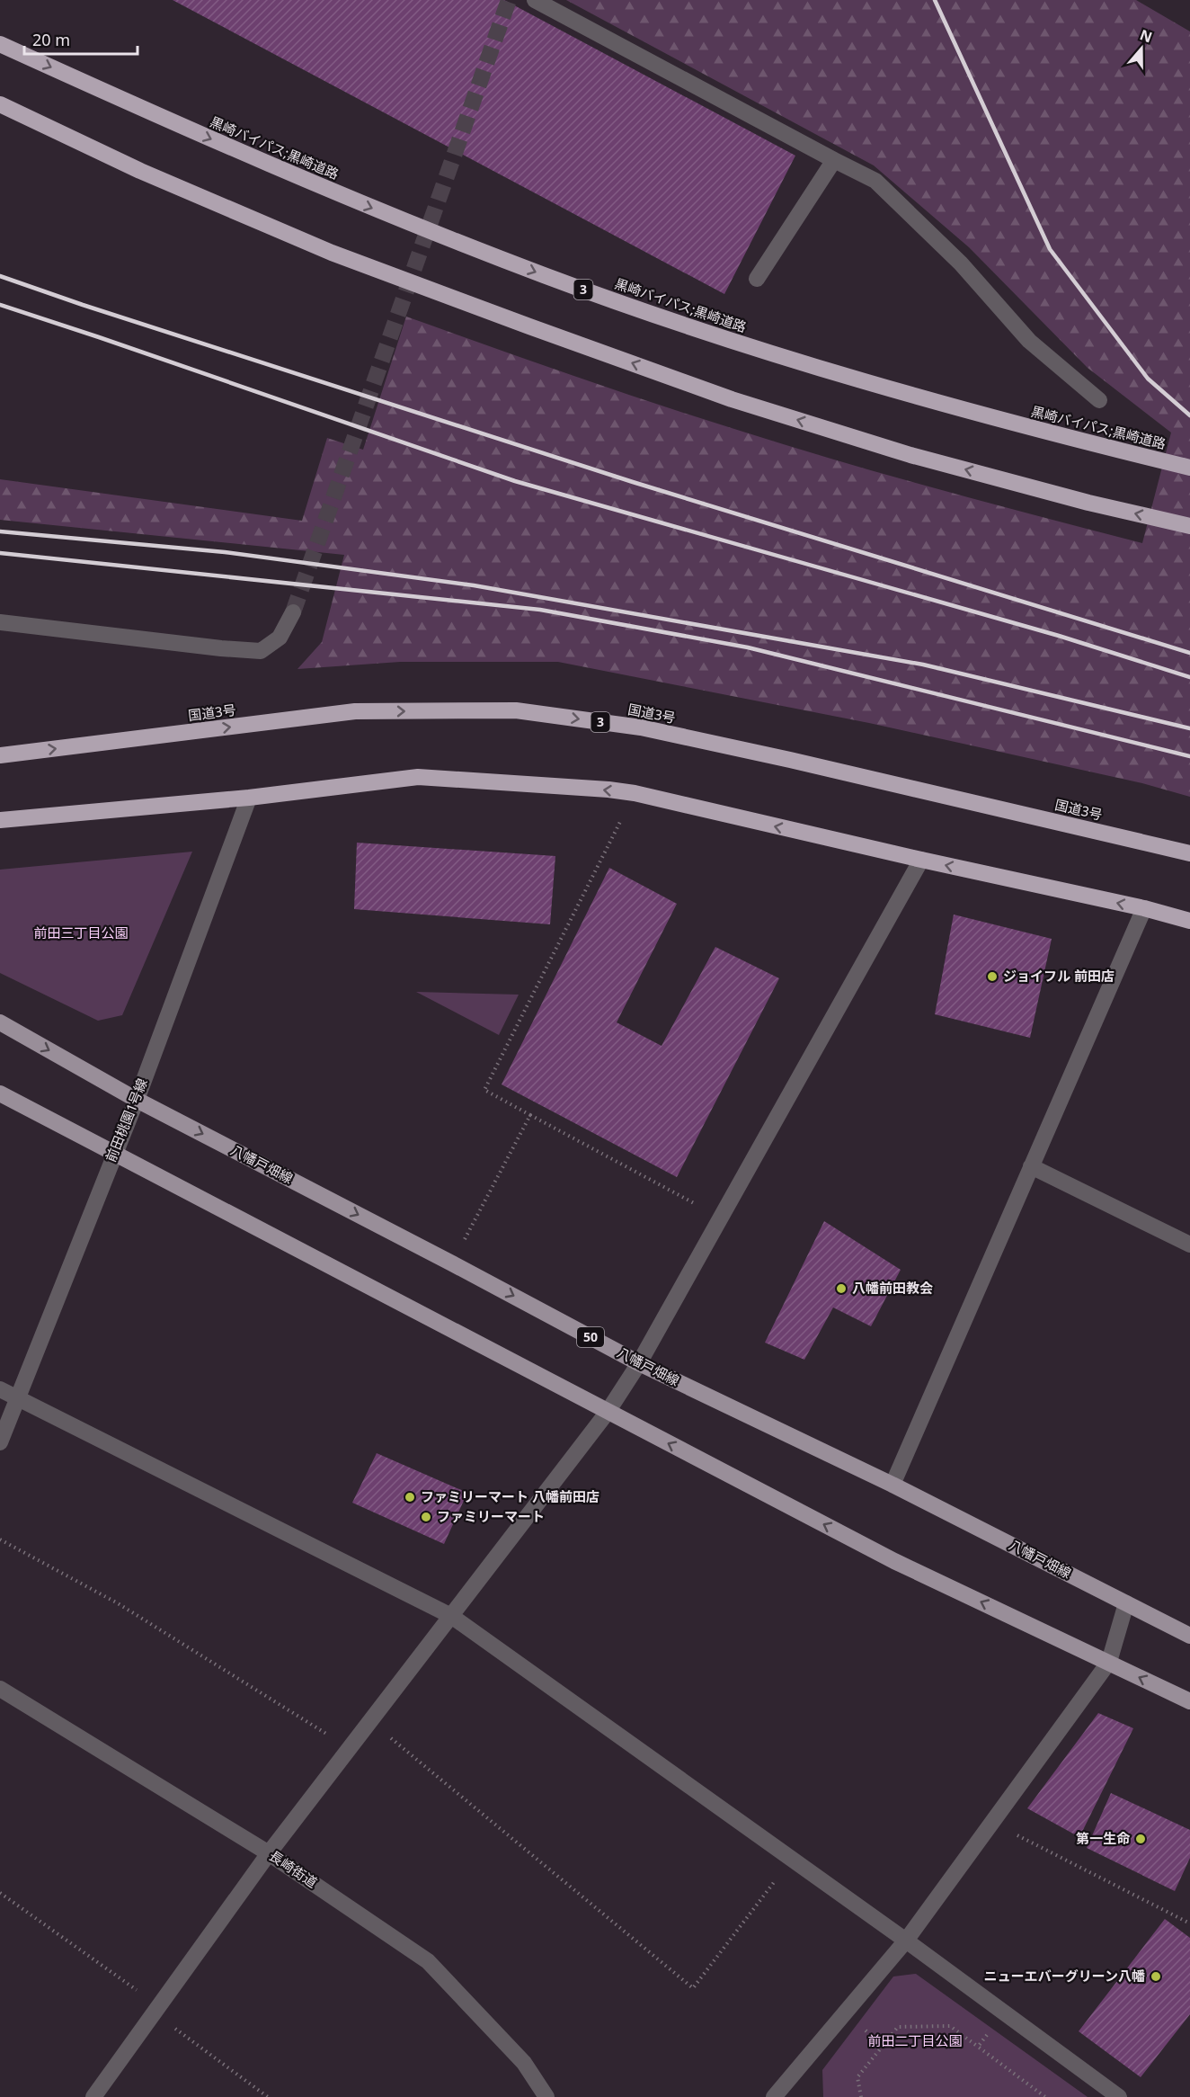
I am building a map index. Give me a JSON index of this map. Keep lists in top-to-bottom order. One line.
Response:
{"streets":{"highway":["黒崎バイパス;黒崎道路","3","国道3号"],"main road":["八幡戸畑線","50"],"street":["前田桃園1号線","長崎街道"]},"crossings":[["前田桃園1号線","八幡戸畑線"]],"parks":["前田三丁目公園","前田二丁目公園"],"places":["ジョイフル 前田店","八幡前田教会","ファミリーマート 八幡前田店","ファミリーマート","第一生命","ニューエバーグリーン八幡"],"scale_bar":"20 m","north":"top"}
